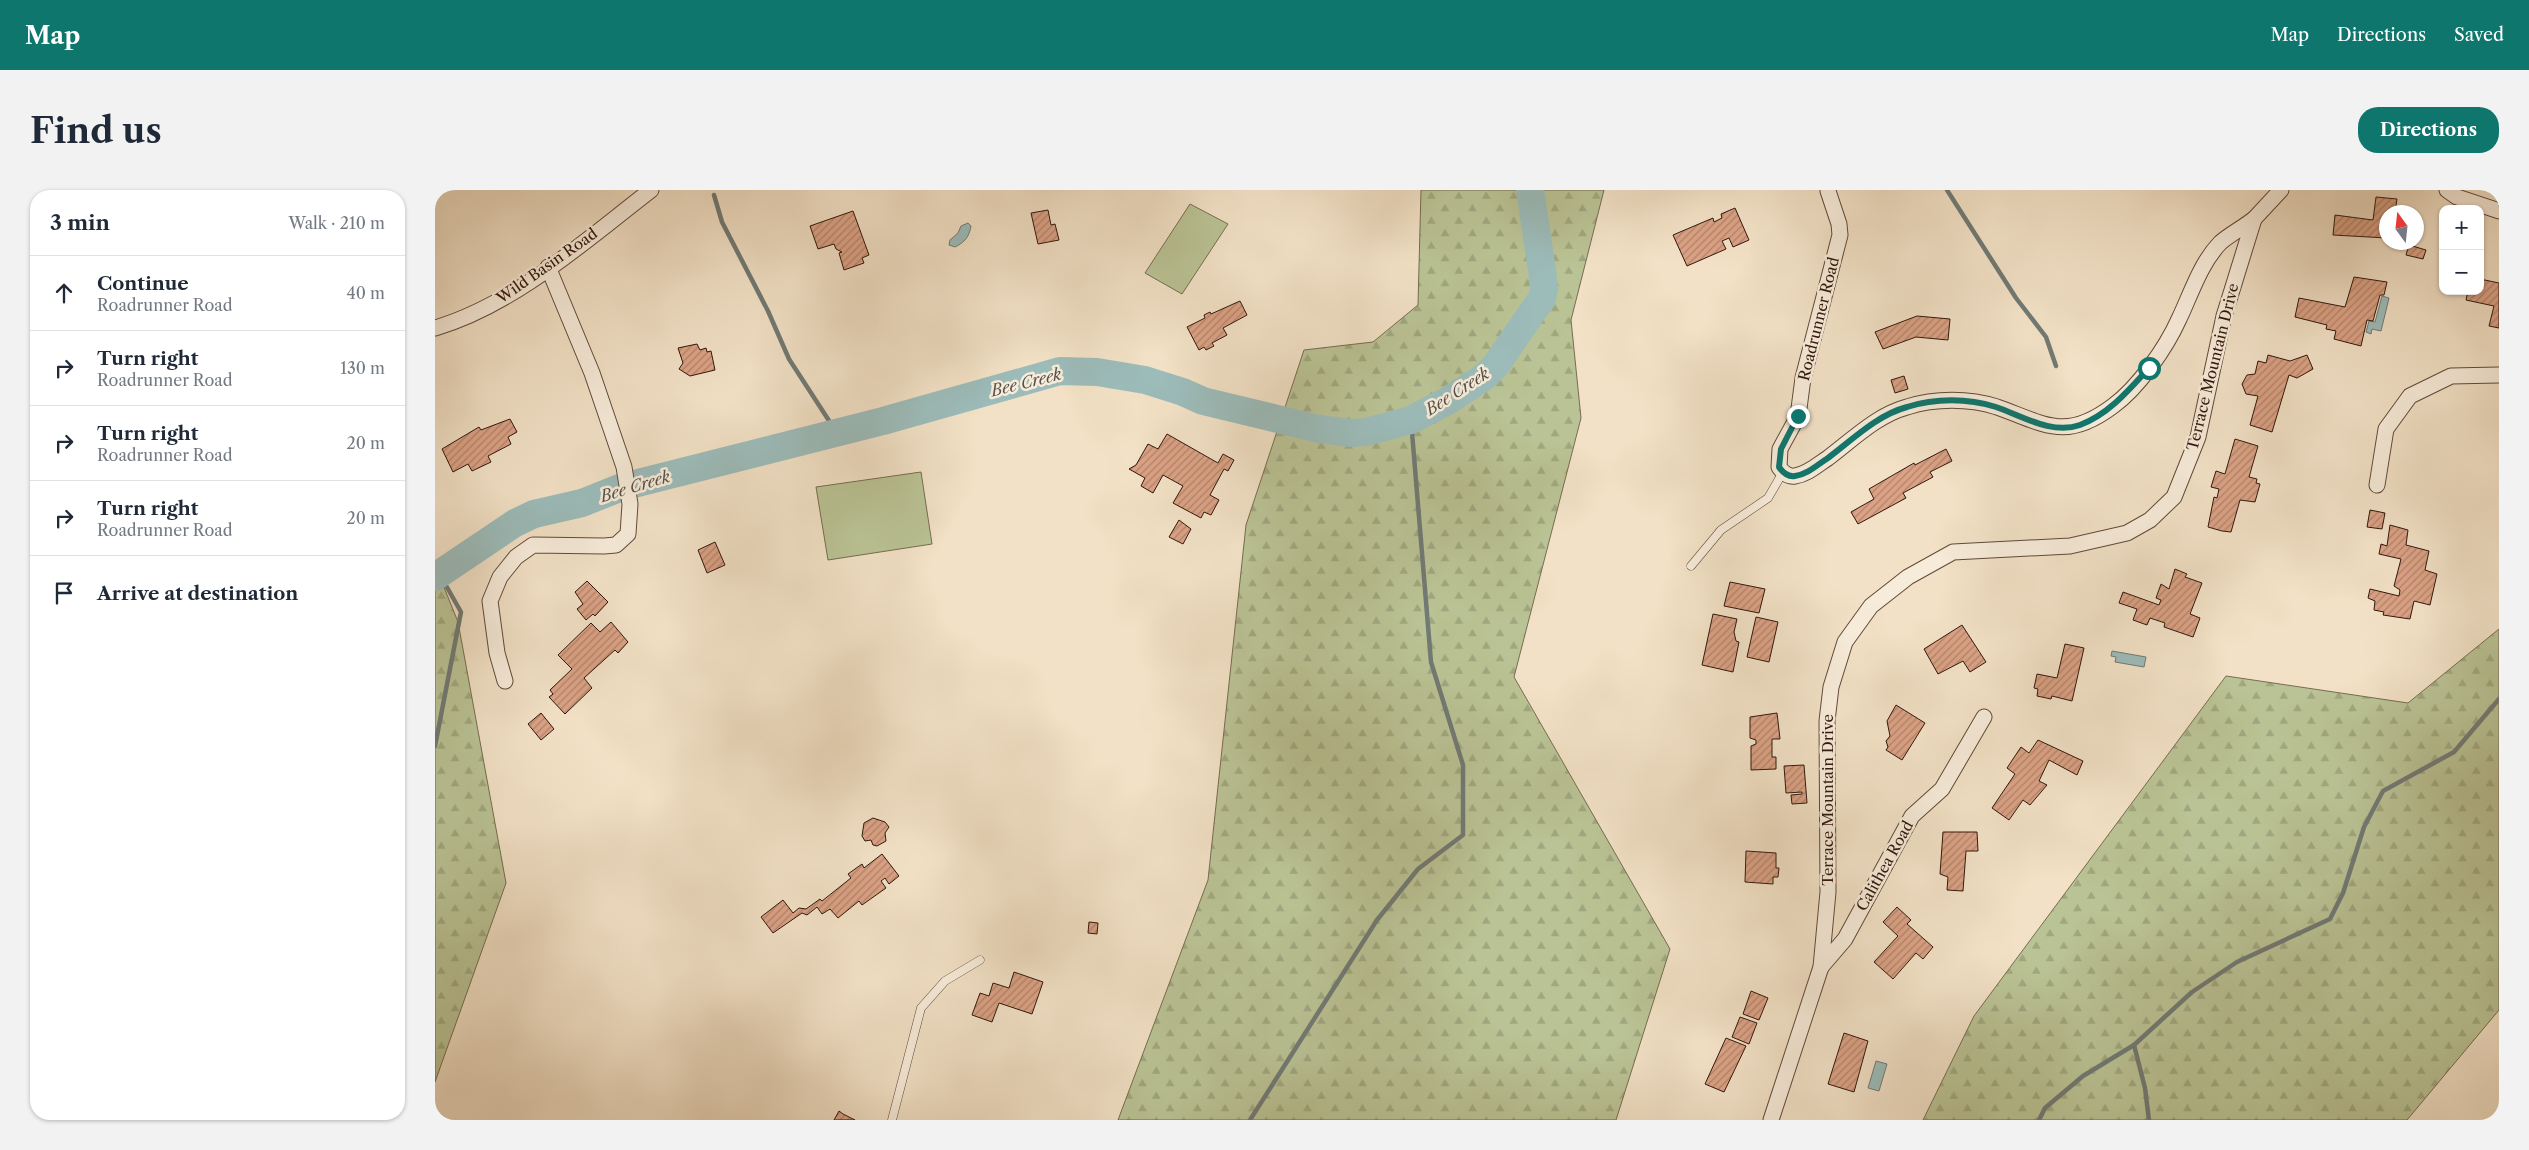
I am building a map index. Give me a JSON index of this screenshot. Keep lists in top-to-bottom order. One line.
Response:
{"streets":{"street":["Wild Basin Road","Roadrunner Road","Terrace Mountain Drive","Calithea Road"]},"crossings":[["Terrace Mountain Drive","Calithea Road"]],"water":["Bee Creek"],"north":"top","page":{"header":"Map","nav":["Map","Directions","Saved"],"buttons":"Directions","title":"Find us","heading":["3 min","Walk · 210 m"],"map_buttons":["+","−"],"list":[["Continue","Roadrunner Road","40 m"],["Turn right","Roadrunner Road","130 m"],["Turn right","Roadrunner Road","20 m"],["Turn right","Roadrunner Road","20 m"],"Arrive at destination"]}}
